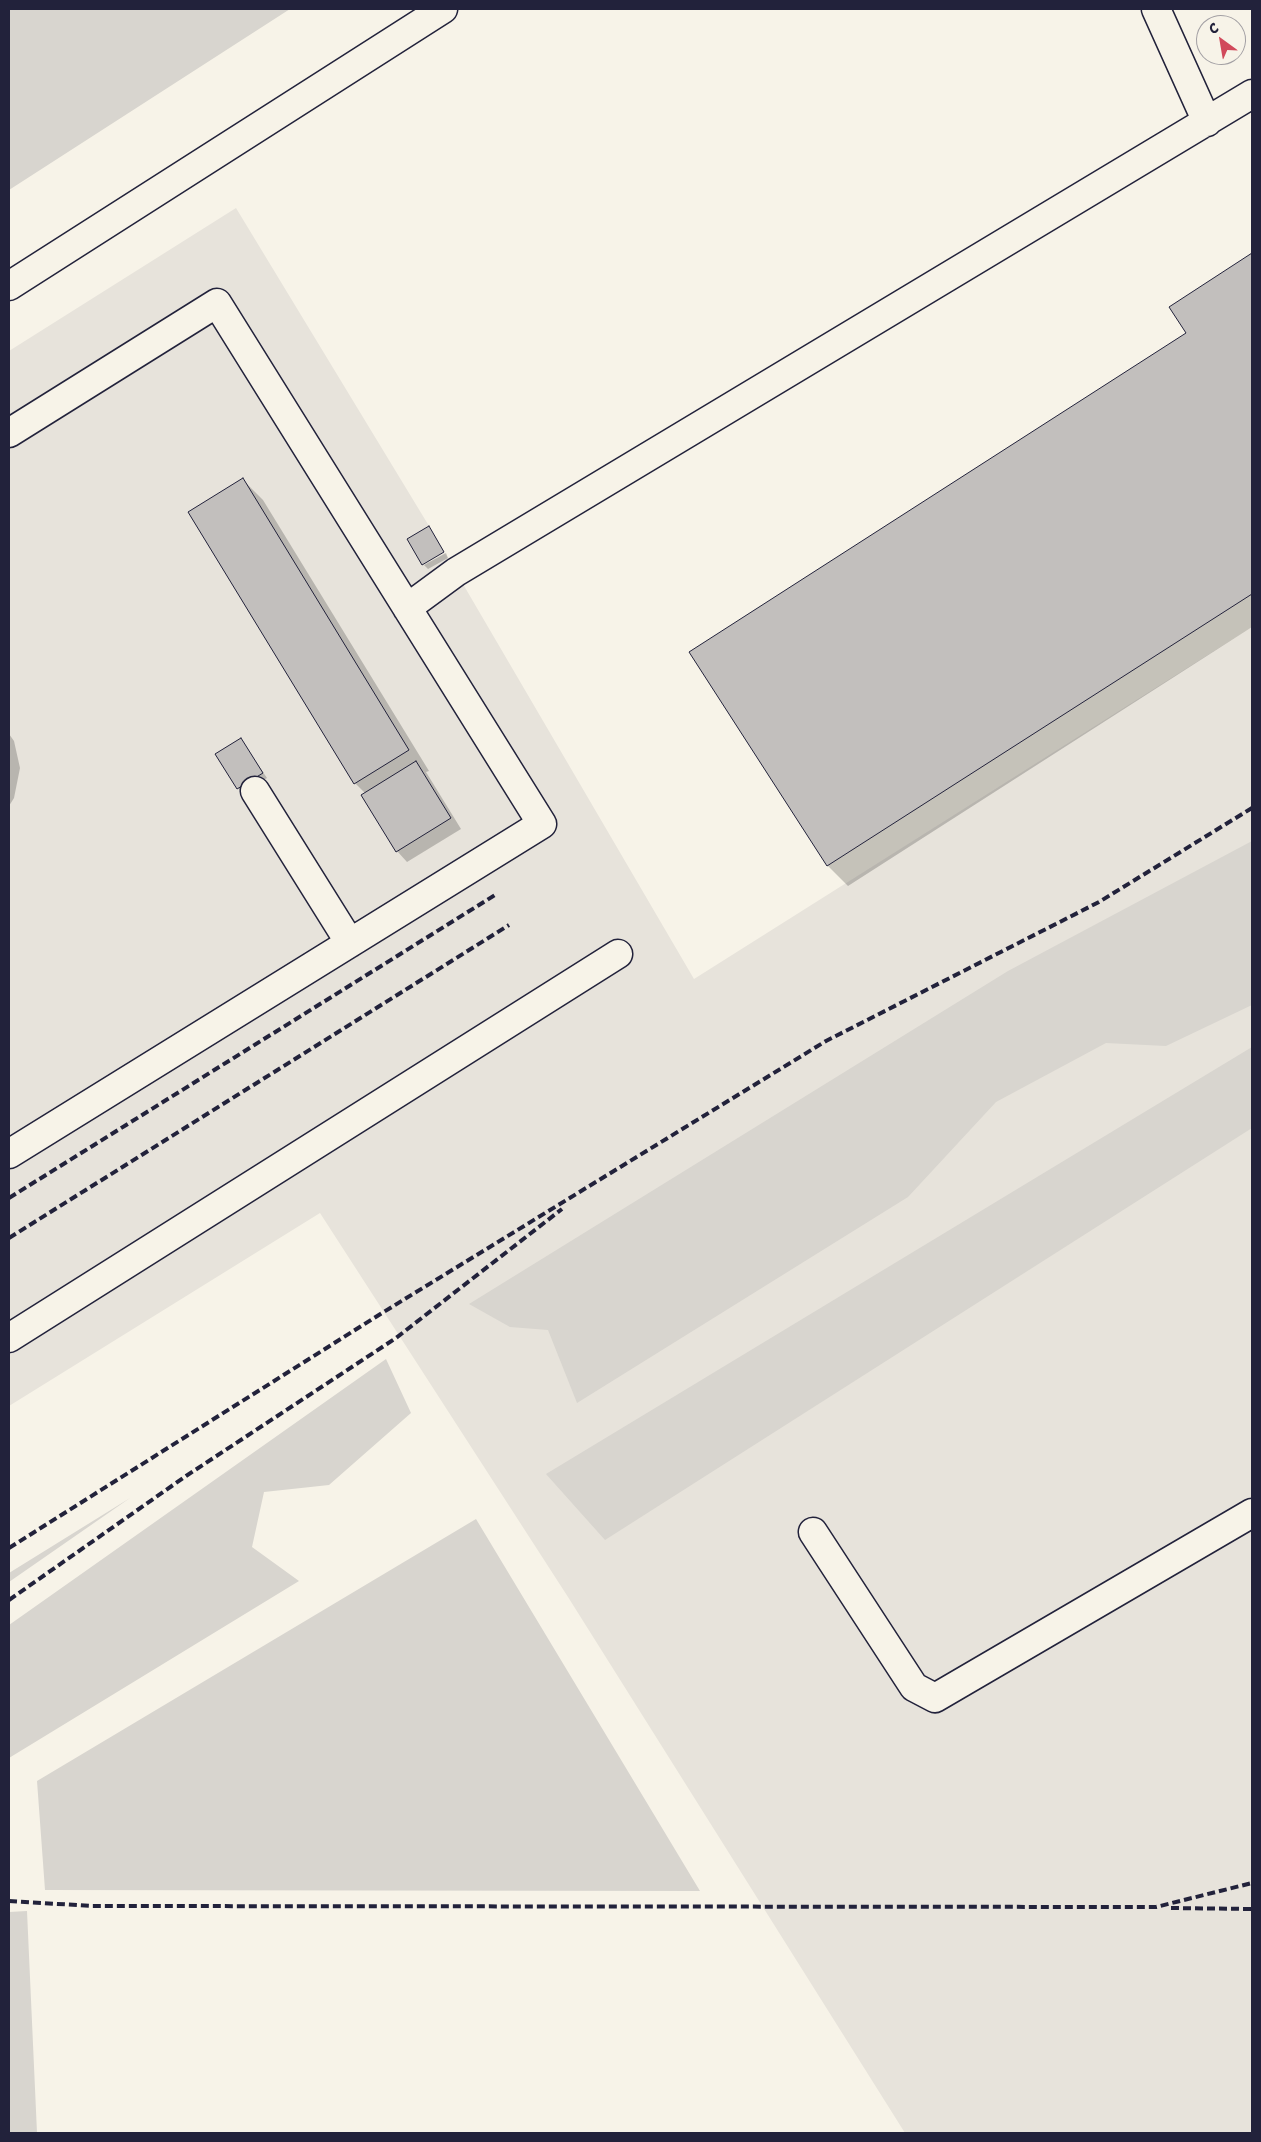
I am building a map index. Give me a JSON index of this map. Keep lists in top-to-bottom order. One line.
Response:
{"north":"top left"}
